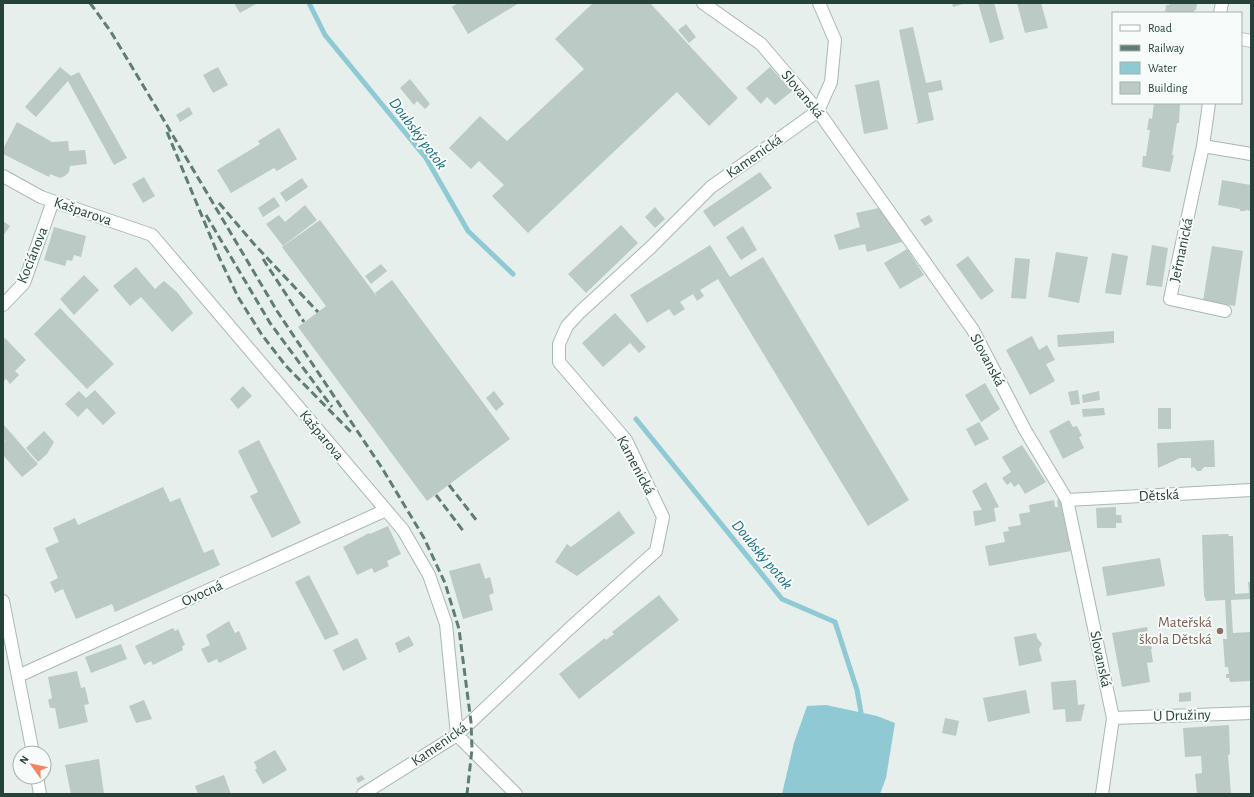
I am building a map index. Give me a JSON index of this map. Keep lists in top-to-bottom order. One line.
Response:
{"streets":{"street":["Slovanská","Kamenická","Kašparova","Jeřmanická","Kociánova","Dětská","Ovocná","U Družiny"]},"crossings":[["Slovanská","Kamenická"],["Slovanská","Dětská"],["Slovanská","U Družiny"],["Kamenická","Kašparova"],["Kašparova","Kociánova"],["Kašparova","Ovocná"]],"water":["Doubský potok"],"places":["Mateřská škola Dětská"],"legend":["Road","Railway","Water","Building"],"north":"top left"}
